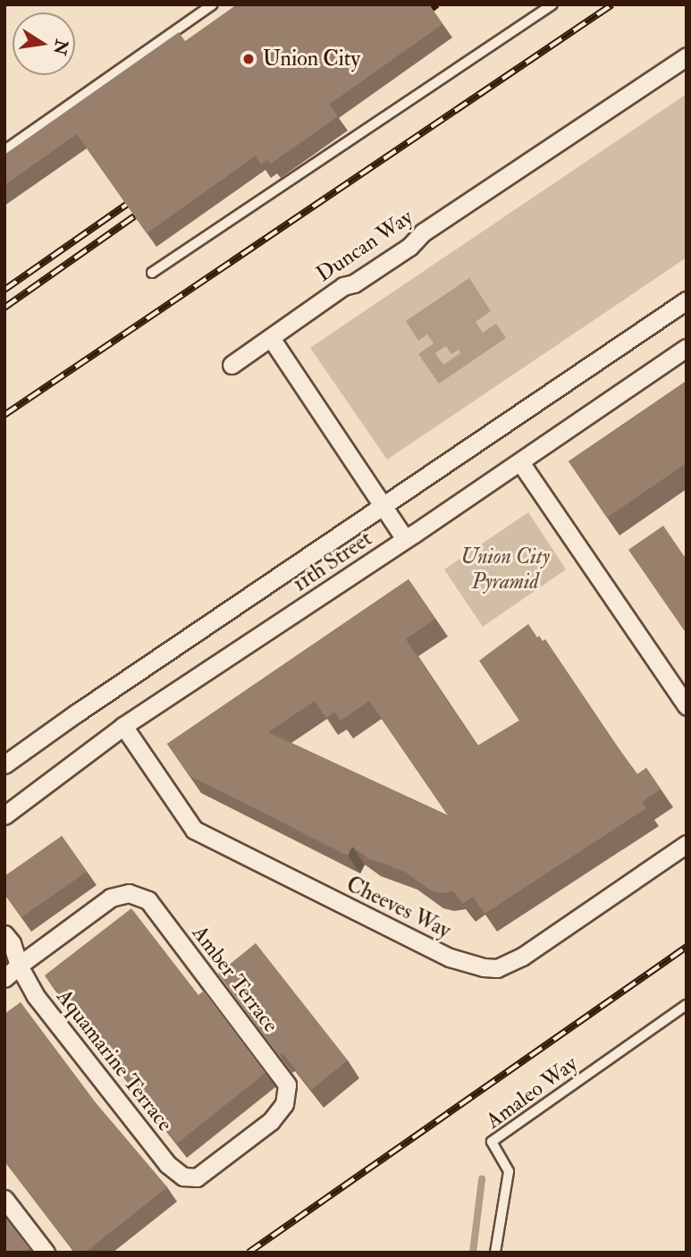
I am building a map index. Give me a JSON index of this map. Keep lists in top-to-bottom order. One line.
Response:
{"streets":{"street":["Duncan Way","11th Street","Cheeves Way","Amber Terrace","Aquamarine Terrace"],"lane":["Amaleo Way"]},"crossings":[["11th Street","Cheeves Way"],["Amber Terrace","Aquamarine Terrace"]],"parks":["Union City Pyramid"],"places":["Union City"],"north":"right"}
